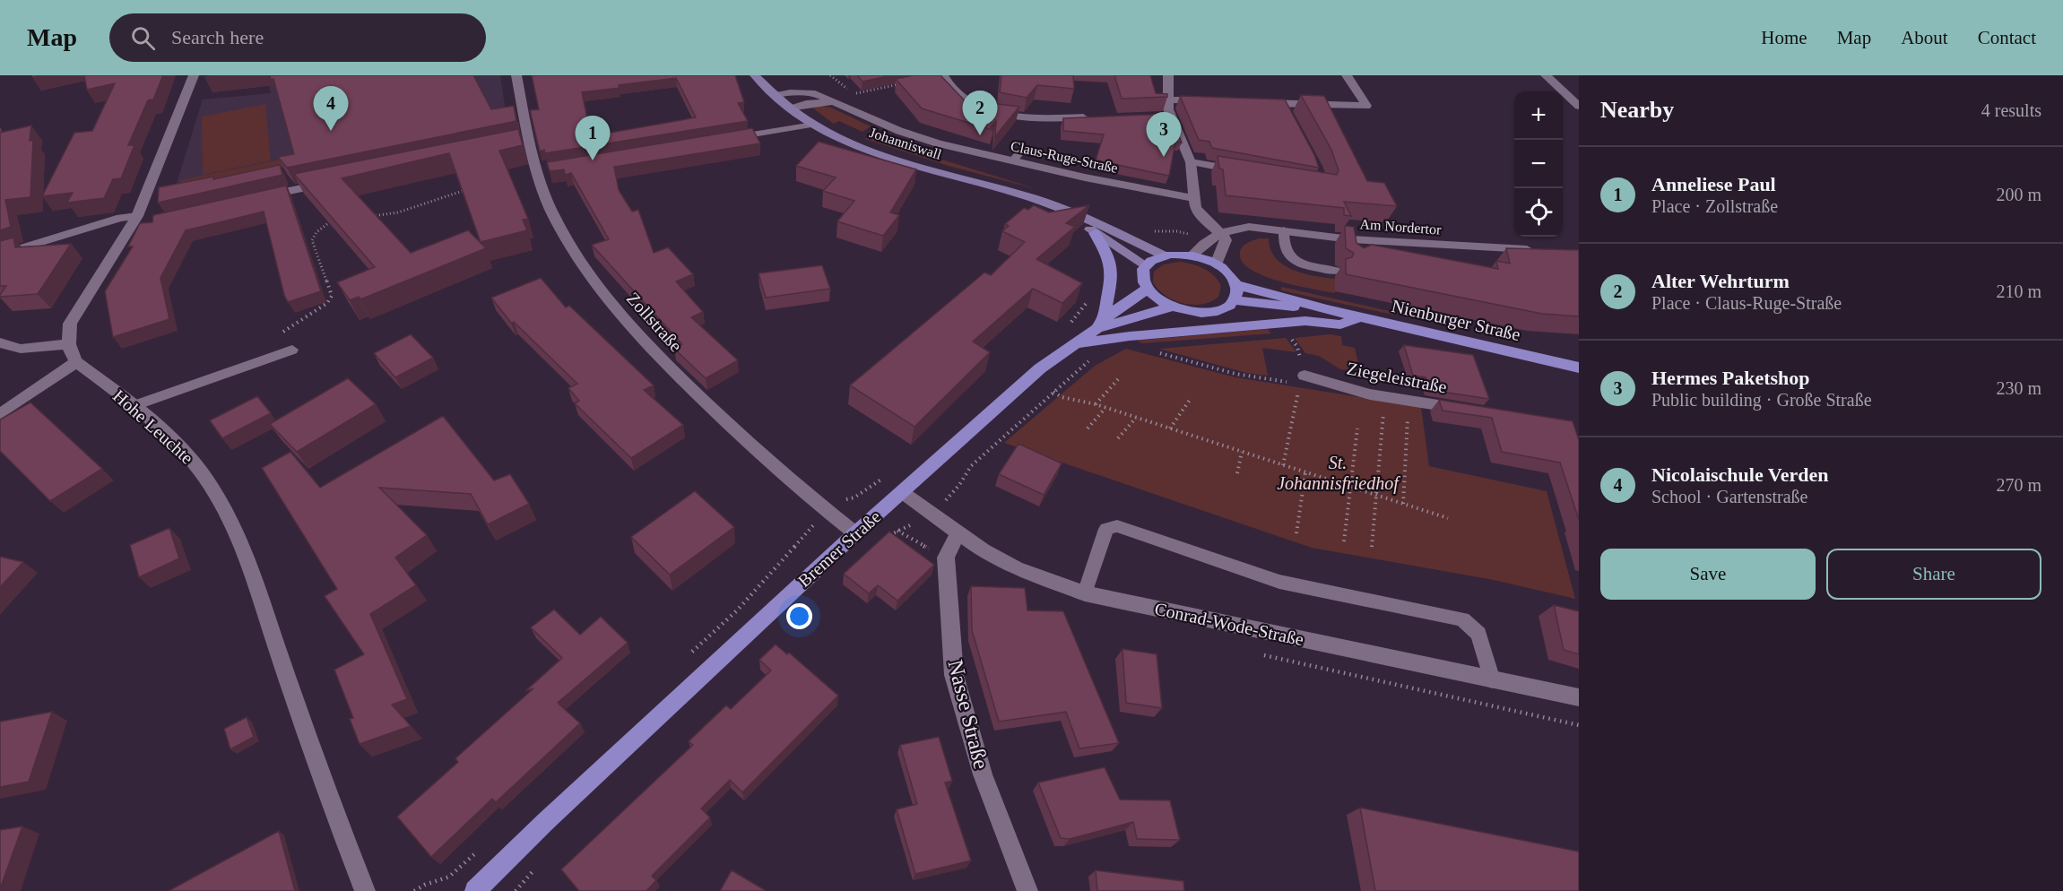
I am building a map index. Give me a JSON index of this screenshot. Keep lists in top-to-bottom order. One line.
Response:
{"streets":{"main road":["Johanniswall","Nienburger Straße","Bremer Straße"],"street":["Claus-Ruge-Straße","Am Nordertor","Zollstraße","Ziegeleistraße","Hohe Leuchte","Conrad-Wode-Straße","Nasse Straße"]},"crossings":[["Johanniswall","Claus-Ruge-Straße"],["Johanniswall","Am Nordertor"],["Johanniswall","Nienburger Straße"],["Johanniswall","Bremer Straße"],["Am Nordertor","Nienburger Straße"],["Am Nordertor","Bremer Straße"],["Nienburger Straße","Bremer Straße"],["Zollstraße","Bremer Straße"],["Bremer Straße","Conrad-Wode-Straße"],["Conrad-Wode-Straße","Nasse Straße"]],"parks":["St. Johannisfriedhof"],"page":{"header":"Map","search":"Search here","nav":["Home","Map","About","Contact"],"heading":["Nearby","4 results"],"pins":["4","2","3","1"],"map_buttons":["+","−"],"list":[{"mark":"1","name":"Anneliese Paul","note":"Place · Zollstraße","value":"200 m"},{"mark":"2","name":"Alter Wehrturm","note":"Place · Claus-Ruge-Straße","value":"210 m"},{"mark":"3","name":"Hermes Paketshop","note":"Public building · Große Straße","value":"230 m"},{"mark":"4","name":"Nicolaischule Verden","note":"School · Gartenstraße","value":"270 m"}],"buttons":["Save","Share"]}}
